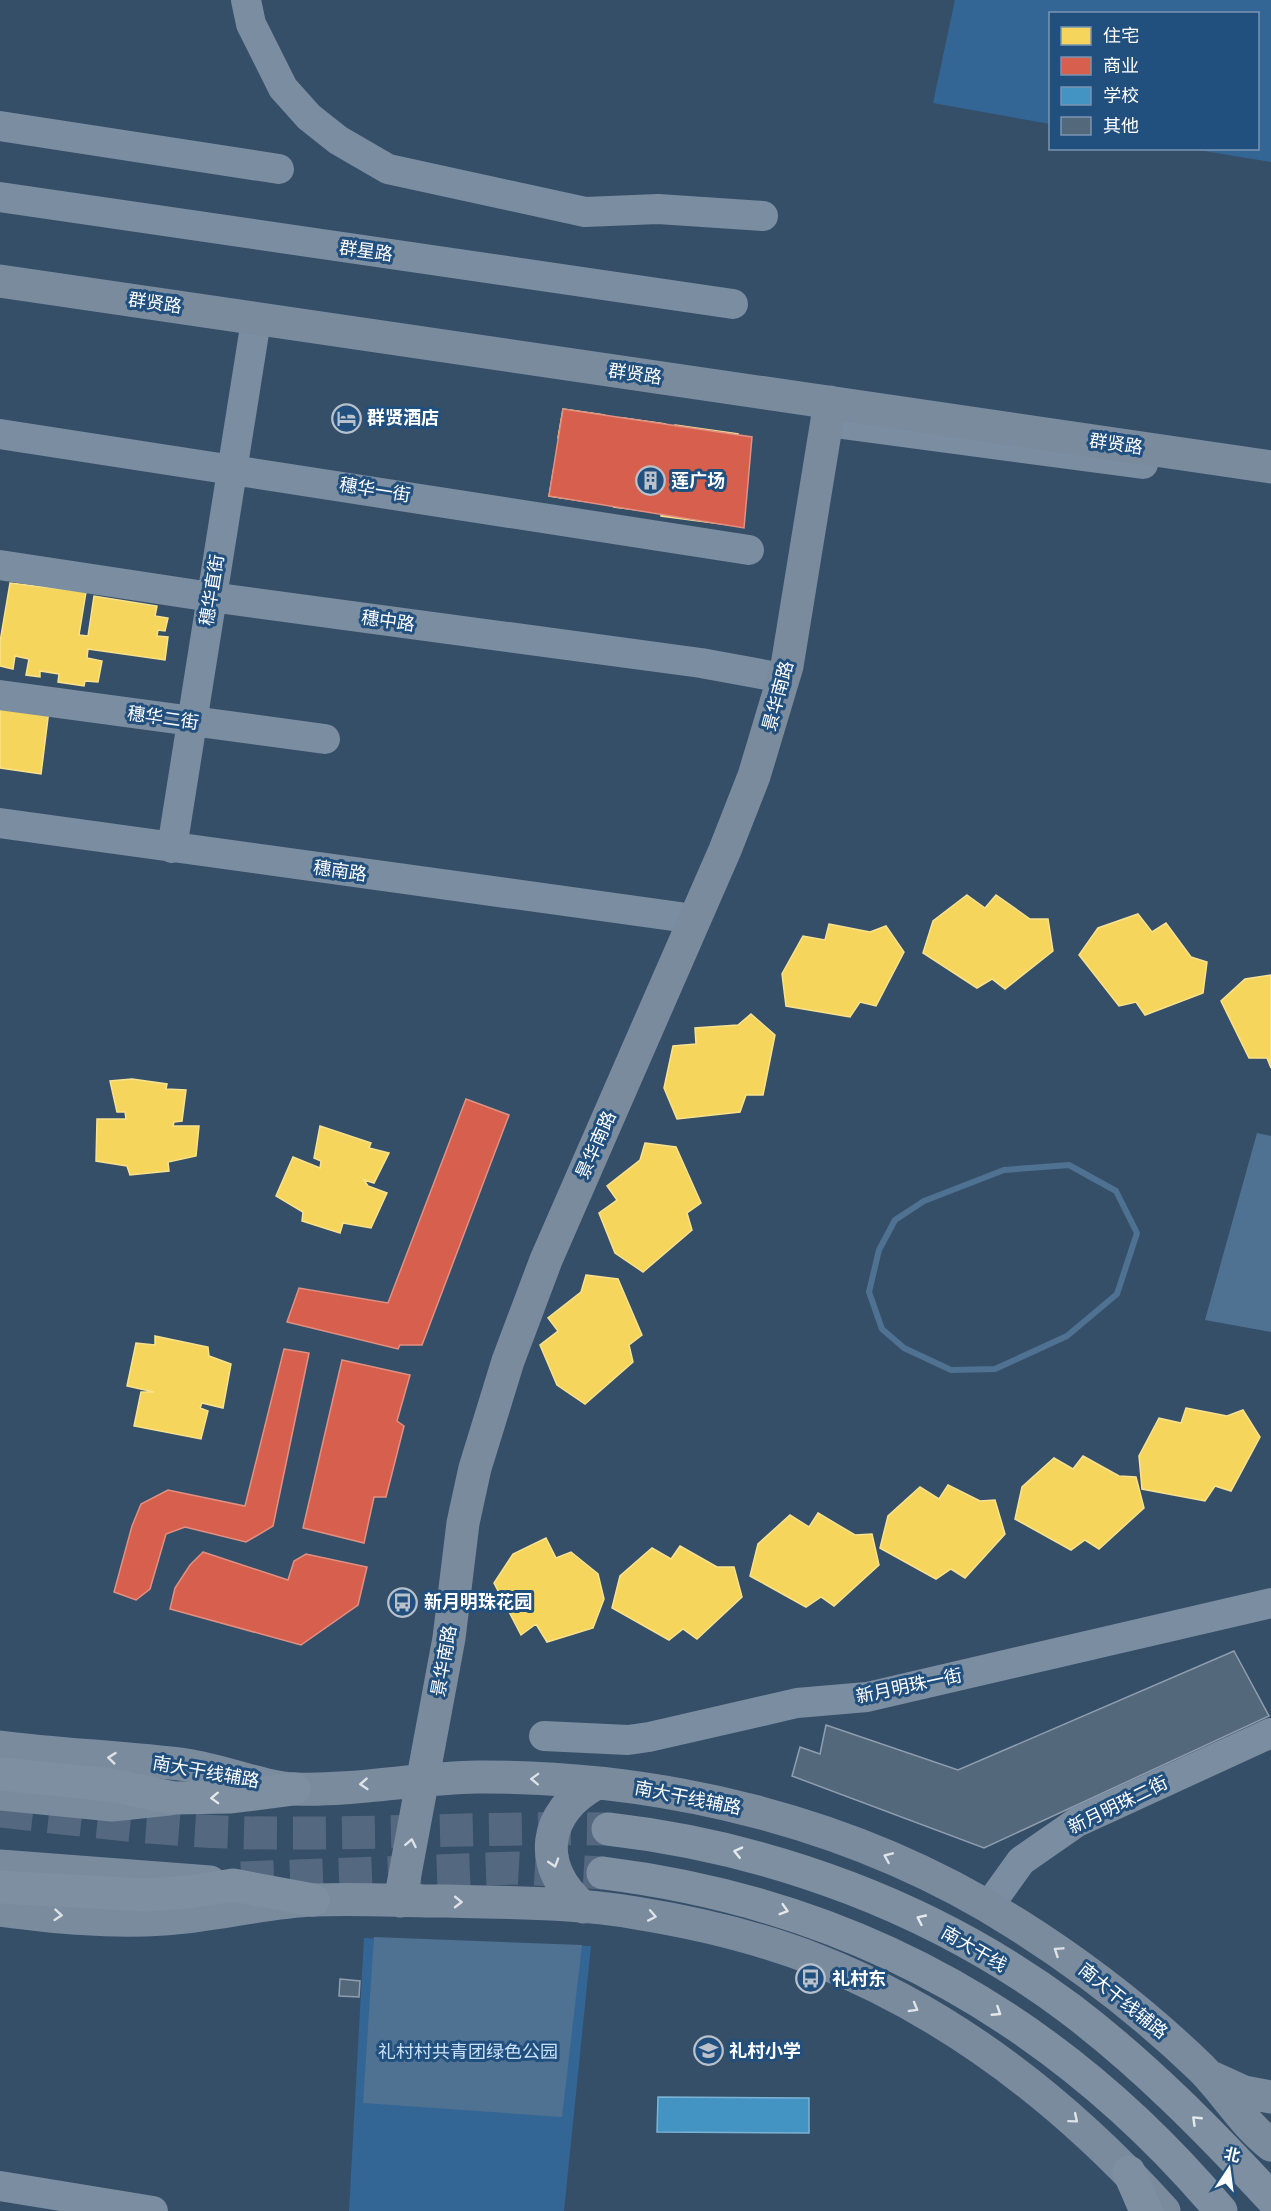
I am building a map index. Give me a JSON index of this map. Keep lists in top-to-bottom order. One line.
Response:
{"streets":{"highway":["南大干线"],"main road":["群贤路","景华南路","南大干线辅路"],"street":["群星路","穗华一街","穗华直街","穗中路","穗华二街","穗南路","新月明珠一街","新月明珠二街"]},"crossings":[["群贤路","穗华直街"],["群贤路","景华南路"],["穗华一街","穗华直街"],["穗华直街","穗中路"],["穗华直街","穗华二街"],["穗华直街","穗南路"],["景华南路","南大干线辅路"],["南大干线辅路","新月明珠二街"]],"parks":["礼村村共青团绿色公园"],"places":{"hotel":["群贤酒店"],"building":["莲广场"],"bus stop":["新月明珠花园","礼村东"],"school or university":["礼村小学"]},"legend":["住宅","商业","学校","其他"],"north":"top"}
